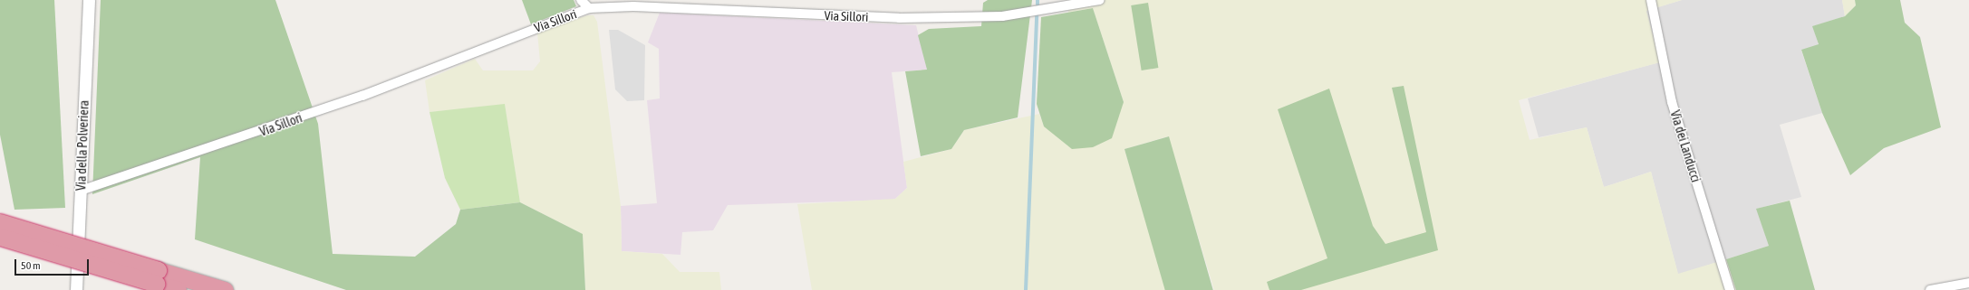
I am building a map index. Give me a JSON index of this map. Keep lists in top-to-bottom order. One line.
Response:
{"streets":{"street":["Via Sillori","Via della Polveriera","Via dei Landucci"]},"crossings":[["Via Sillori","Via della Polveriera"]],"scale_bar":"50 m"}
